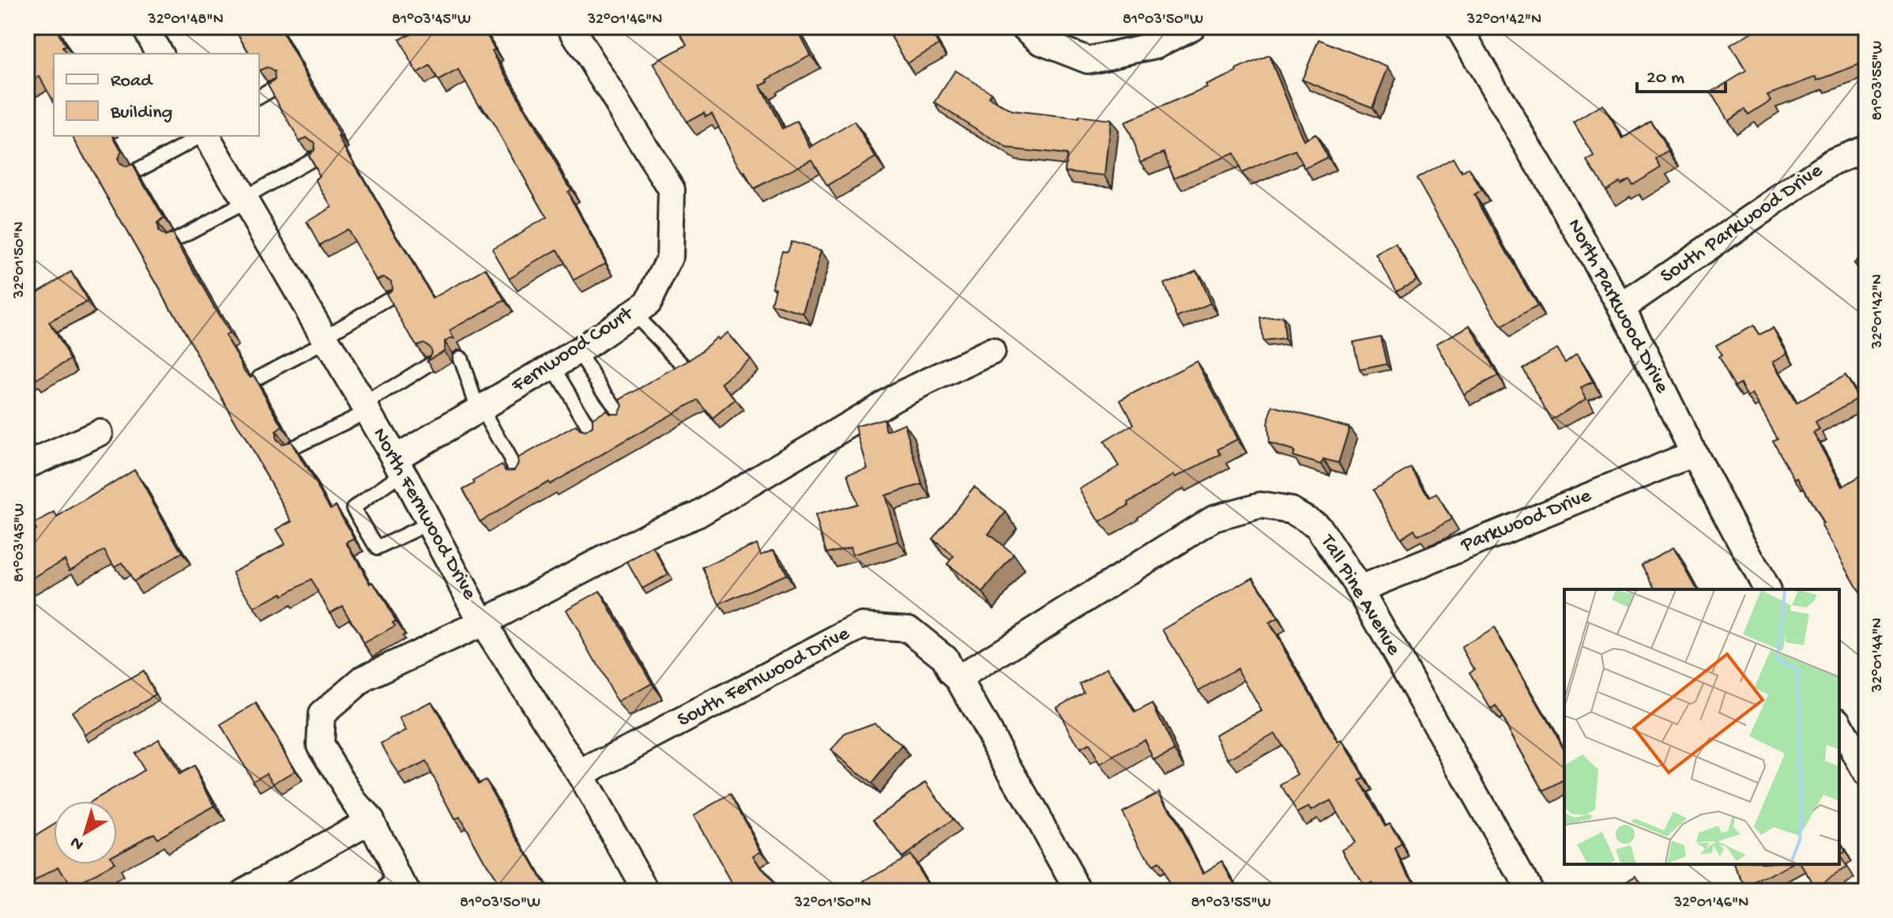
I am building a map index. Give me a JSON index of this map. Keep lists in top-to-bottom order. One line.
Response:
{"streets":{"street":["South Parkwood Drive","North Parkwood Drive","Fernwood Court","North Fernwood Drive","Parkwood Drive","Tall Pine Avenue","South Fernwood Drive"]},"crossings":[["South Parkwood Drive","North Parkwood Drive"],["North Parkwood Drive","Parkwood Drive"],["Fernwood Court","North Fernwood Drive"],["North Fernwood Drive","South Fernwood Drive"],["Parkwood Drive","Tall Pine Avenue"],["Tall Pine Avenue","South Fernwood Drive"]],"legend":["Road","Building"],"scale_bar":"20 m","north":"bottom left","coordinates":["32°01'48\"N","81°03'45\"W","32°01'46\"N","81°03'50\"W","32°01'42\"N","81°03'55\"W","32°01'50\"N","32°01'44\"N"]}
